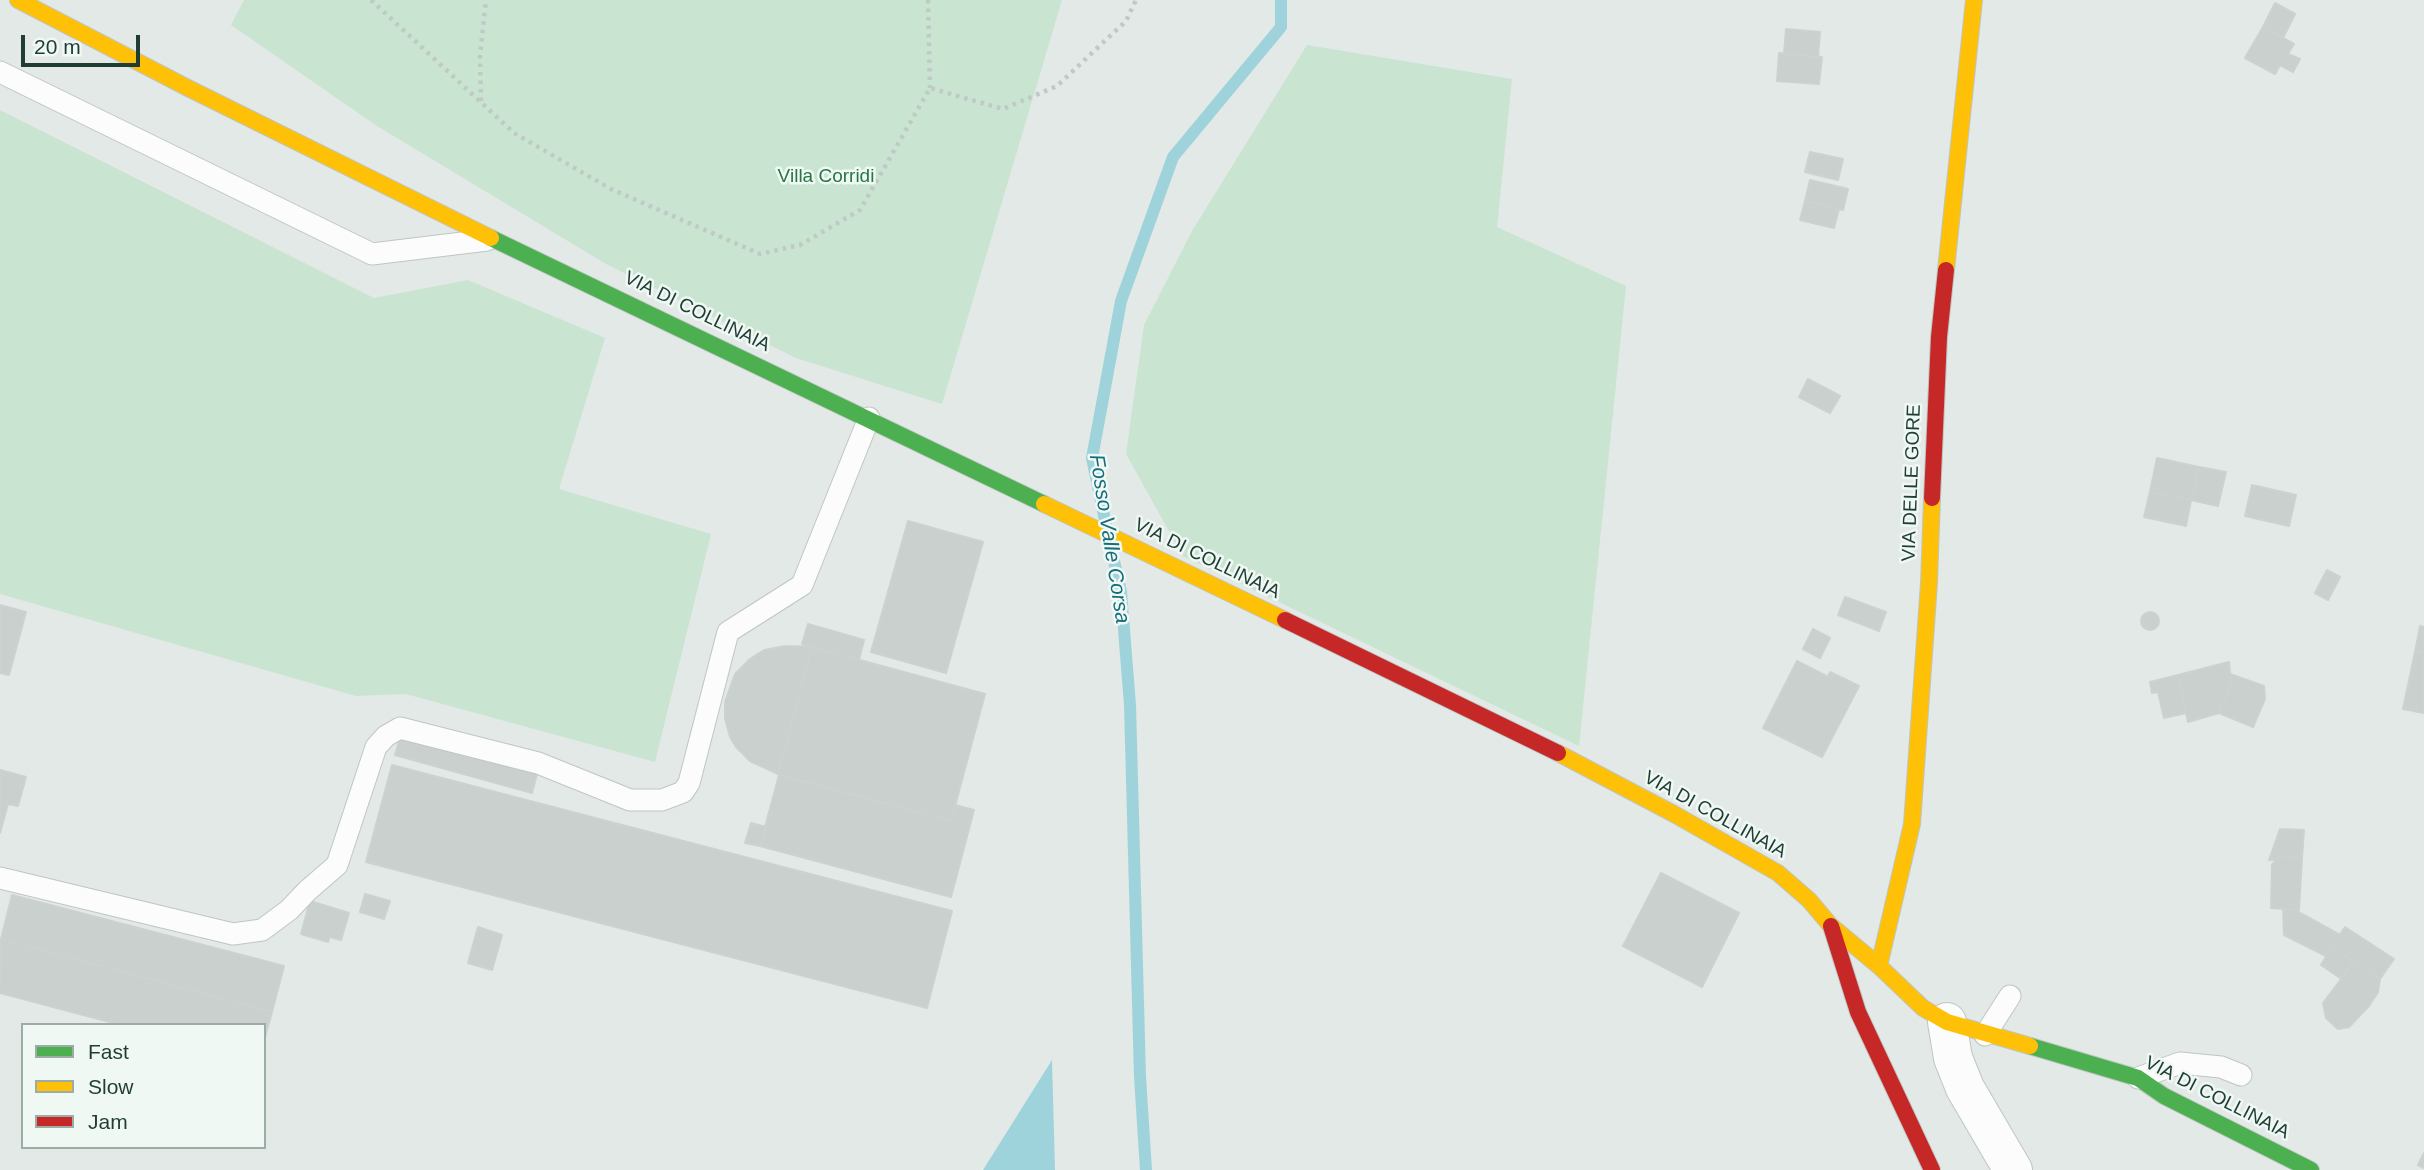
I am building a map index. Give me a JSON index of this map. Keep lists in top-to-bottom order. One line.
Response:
{"streets":{"street":["VIA DI COLLINAIA","VIA DELLE GORE"]},"crossings":[["VIA DI COLLINAIA","VIA DELLE GORE"]],"water":["Fosso Valle Corsa"],"parks":["Villa Corridi"],"legend":["Fast","Slow","Jam"],"scale_bar":"20 m"}
